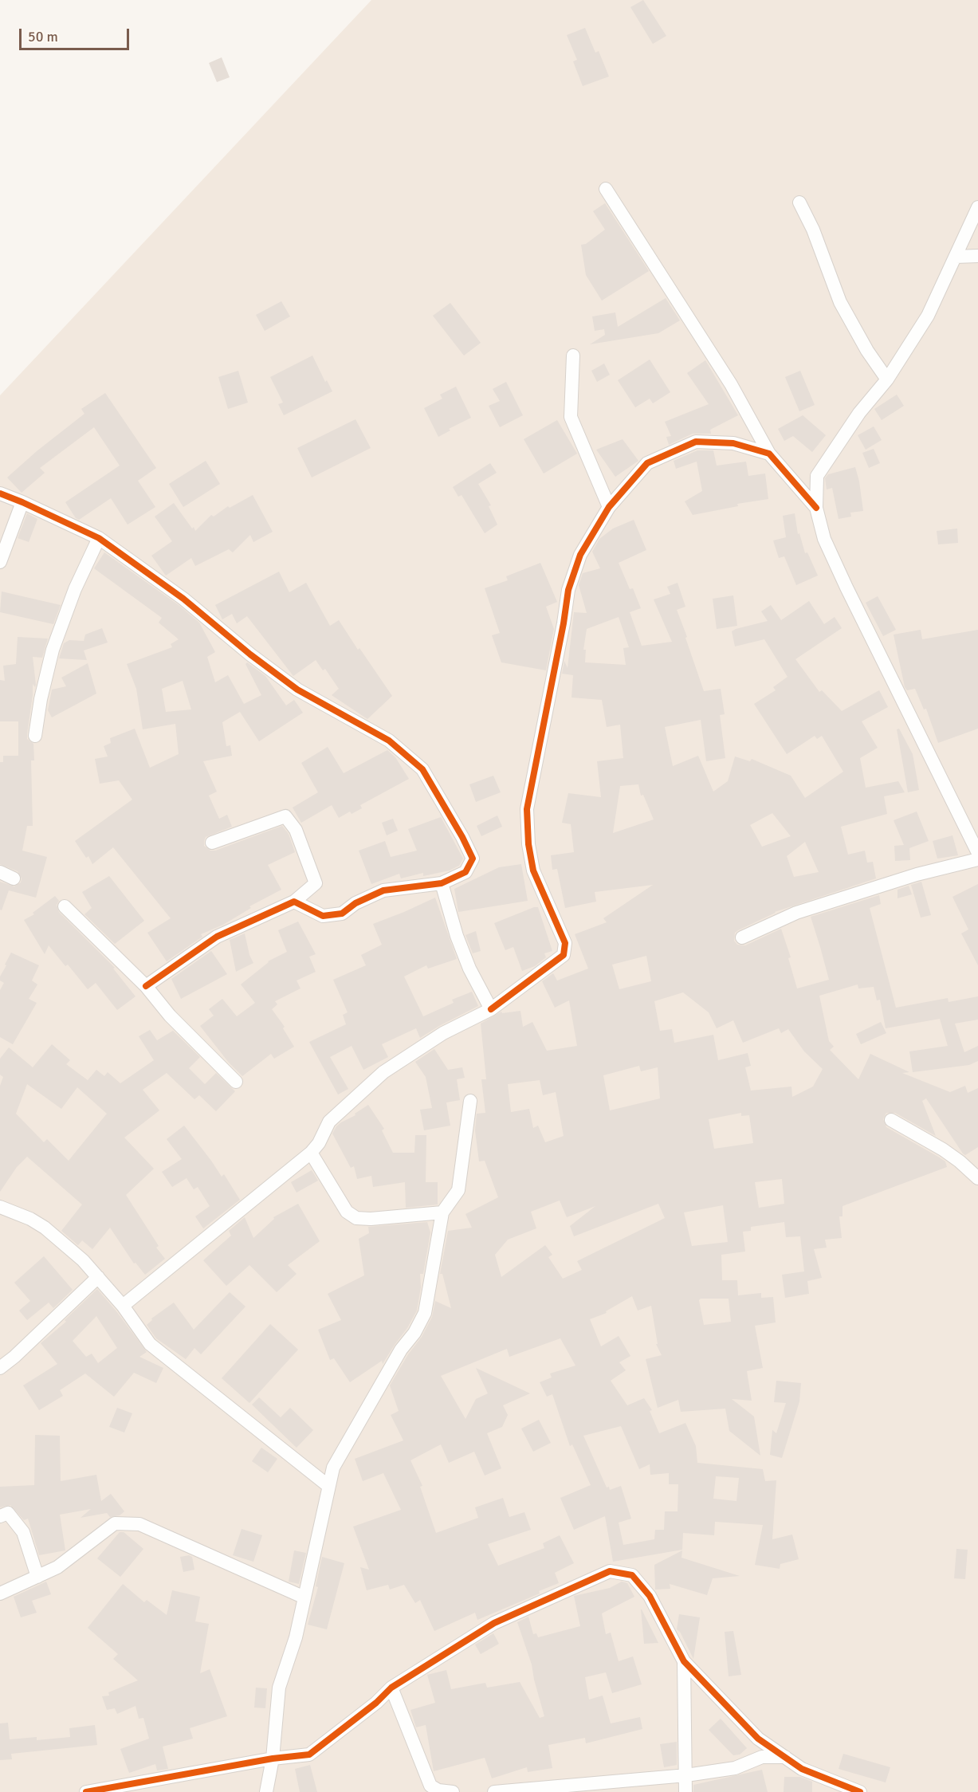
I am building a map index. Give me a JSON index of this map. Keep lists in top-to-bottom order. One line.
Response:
{"scale_bar":"50 m"}
